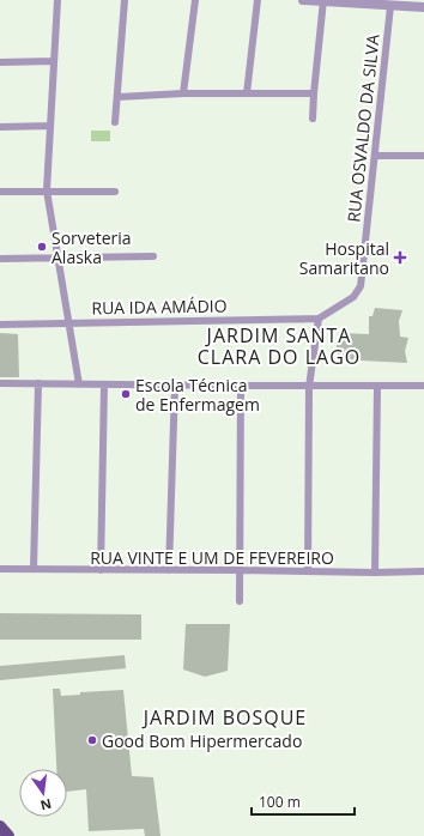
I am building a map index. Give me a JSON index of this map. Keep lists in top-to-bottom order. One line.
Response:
{"streets":{"street":["RUA OSVALDO DA SILVA","RUA IDA AMÁDIO","RUA VINTE E UM DE FEVEREIRO"]},"crossings":[["RUA OSVALDO DA SILVA","RUA IDA AMÁDIO"]],"districts":["JARDIM SANTA CLARA DO LAGO","JARDIM BOSQUE"],"places":{"other":["Sorveteria Alaska","Escola Técnica de Enfermagem","Good Bom Hipermercado"],"health":["Hospital Samaritano"]},"scale_bar":"100 m","north":"bottom"}
